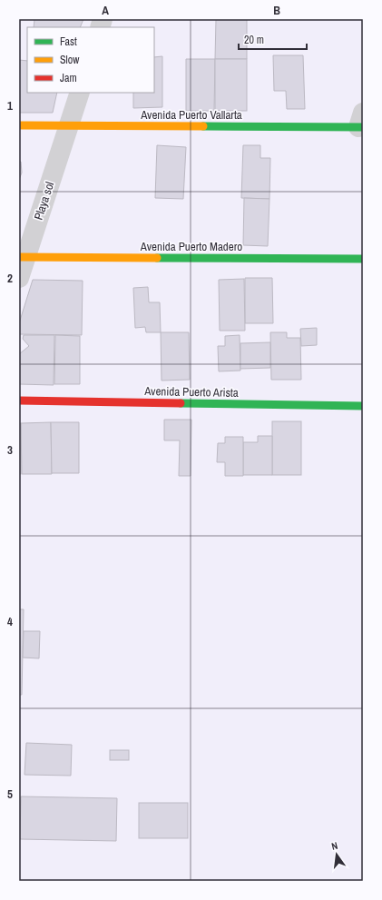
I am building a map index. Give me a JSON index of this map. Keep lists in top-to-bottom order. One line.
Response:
{"streets":{"street":["Avenida Puerto Vallarta","Playa sol","Avenida Puerto Madero","Avenida Puerto Arista"]},"crossings":[["Avenida Puerto Vallarta","Playa sol"],["Playa sol","Avenida Puerto Madero"]],"legend":["Fast","Slow","Jam"],"scale_bar":"20 m","north":"top","grid":{"columns":["A","B"],"rows":["1","2","3","4","5"]}}
